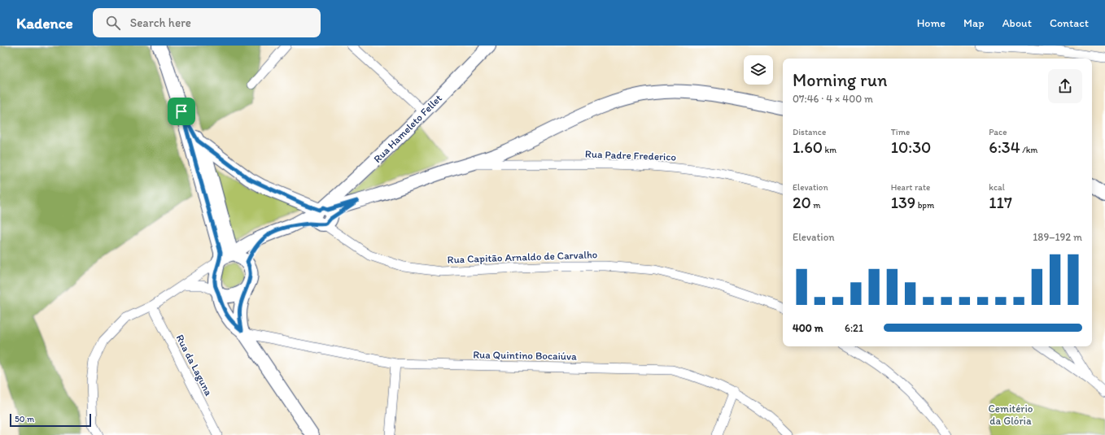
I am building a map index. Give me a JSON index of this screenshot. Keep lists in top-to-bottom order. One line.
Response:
{"streets":{"main road":["Rua Hameleto Fellet"],"street":["Rua Padre Frederico","Rua Capitão Arnaldo de Carvalho","Rua Quintino Bocaiúva","Rua da Laguna"]},"crossings":[["Rua Hameleto Fellet","Rua Capitão Arnaldo de Carvalho"]],"parks":["Cemitério da Glória"],"scale_bar":"50 m","page":{"header":"Kadence","search":"Search here","nav":["Home","Map","About","Contact"],"heading":["Morning run","07:46 · 4 × 400 m"],"stats":[["Distance","1.60 km"],["Time","10:30"],["Pace","6:34 /km"],["Elevation","20 m"],["Heart rate","139 bpm"],["kcal","117"]],"chart":["Elevation","189–192 m"],"list":[{"name":"400 m","note":"6:21"}],"scale":"50 m"}}
